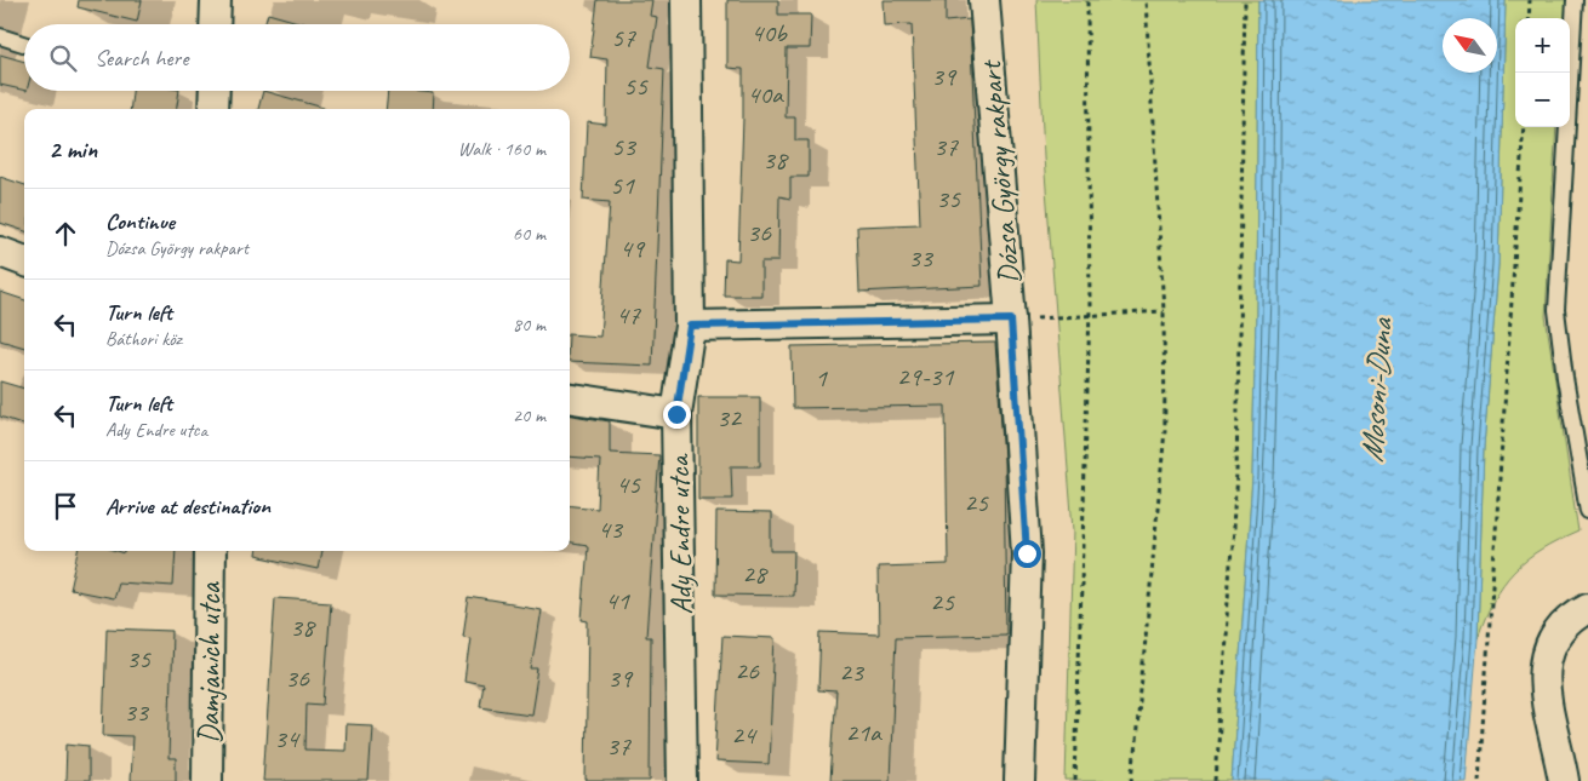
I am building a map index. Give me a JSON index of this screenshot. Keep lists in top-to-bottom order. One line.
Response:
{"streets":{"street":["Dózsa György rakpart","Ady Endre utca","Damjanich utca"]},"water":["Mosoni-Duna"],"house_numbers":["40b","57","39","55","40a","53","37","38","51","35","36","49","33","47","29-31","1","32","45","25","43","28","41","25","38","35","26","23","36","39","33","21a","24","34","37"],"north":"top left","page":{"map_buttons":["+","−"],"search":"Search here","heading":["2 min","Walk · 160 m"],"list":[["Continue","Dózsa György rakpart","60 m"],["Turn left","Báthori köz","80 m"],["Turn left","Ady Endre utca","20 m"],"Arrive at destination"]}}
